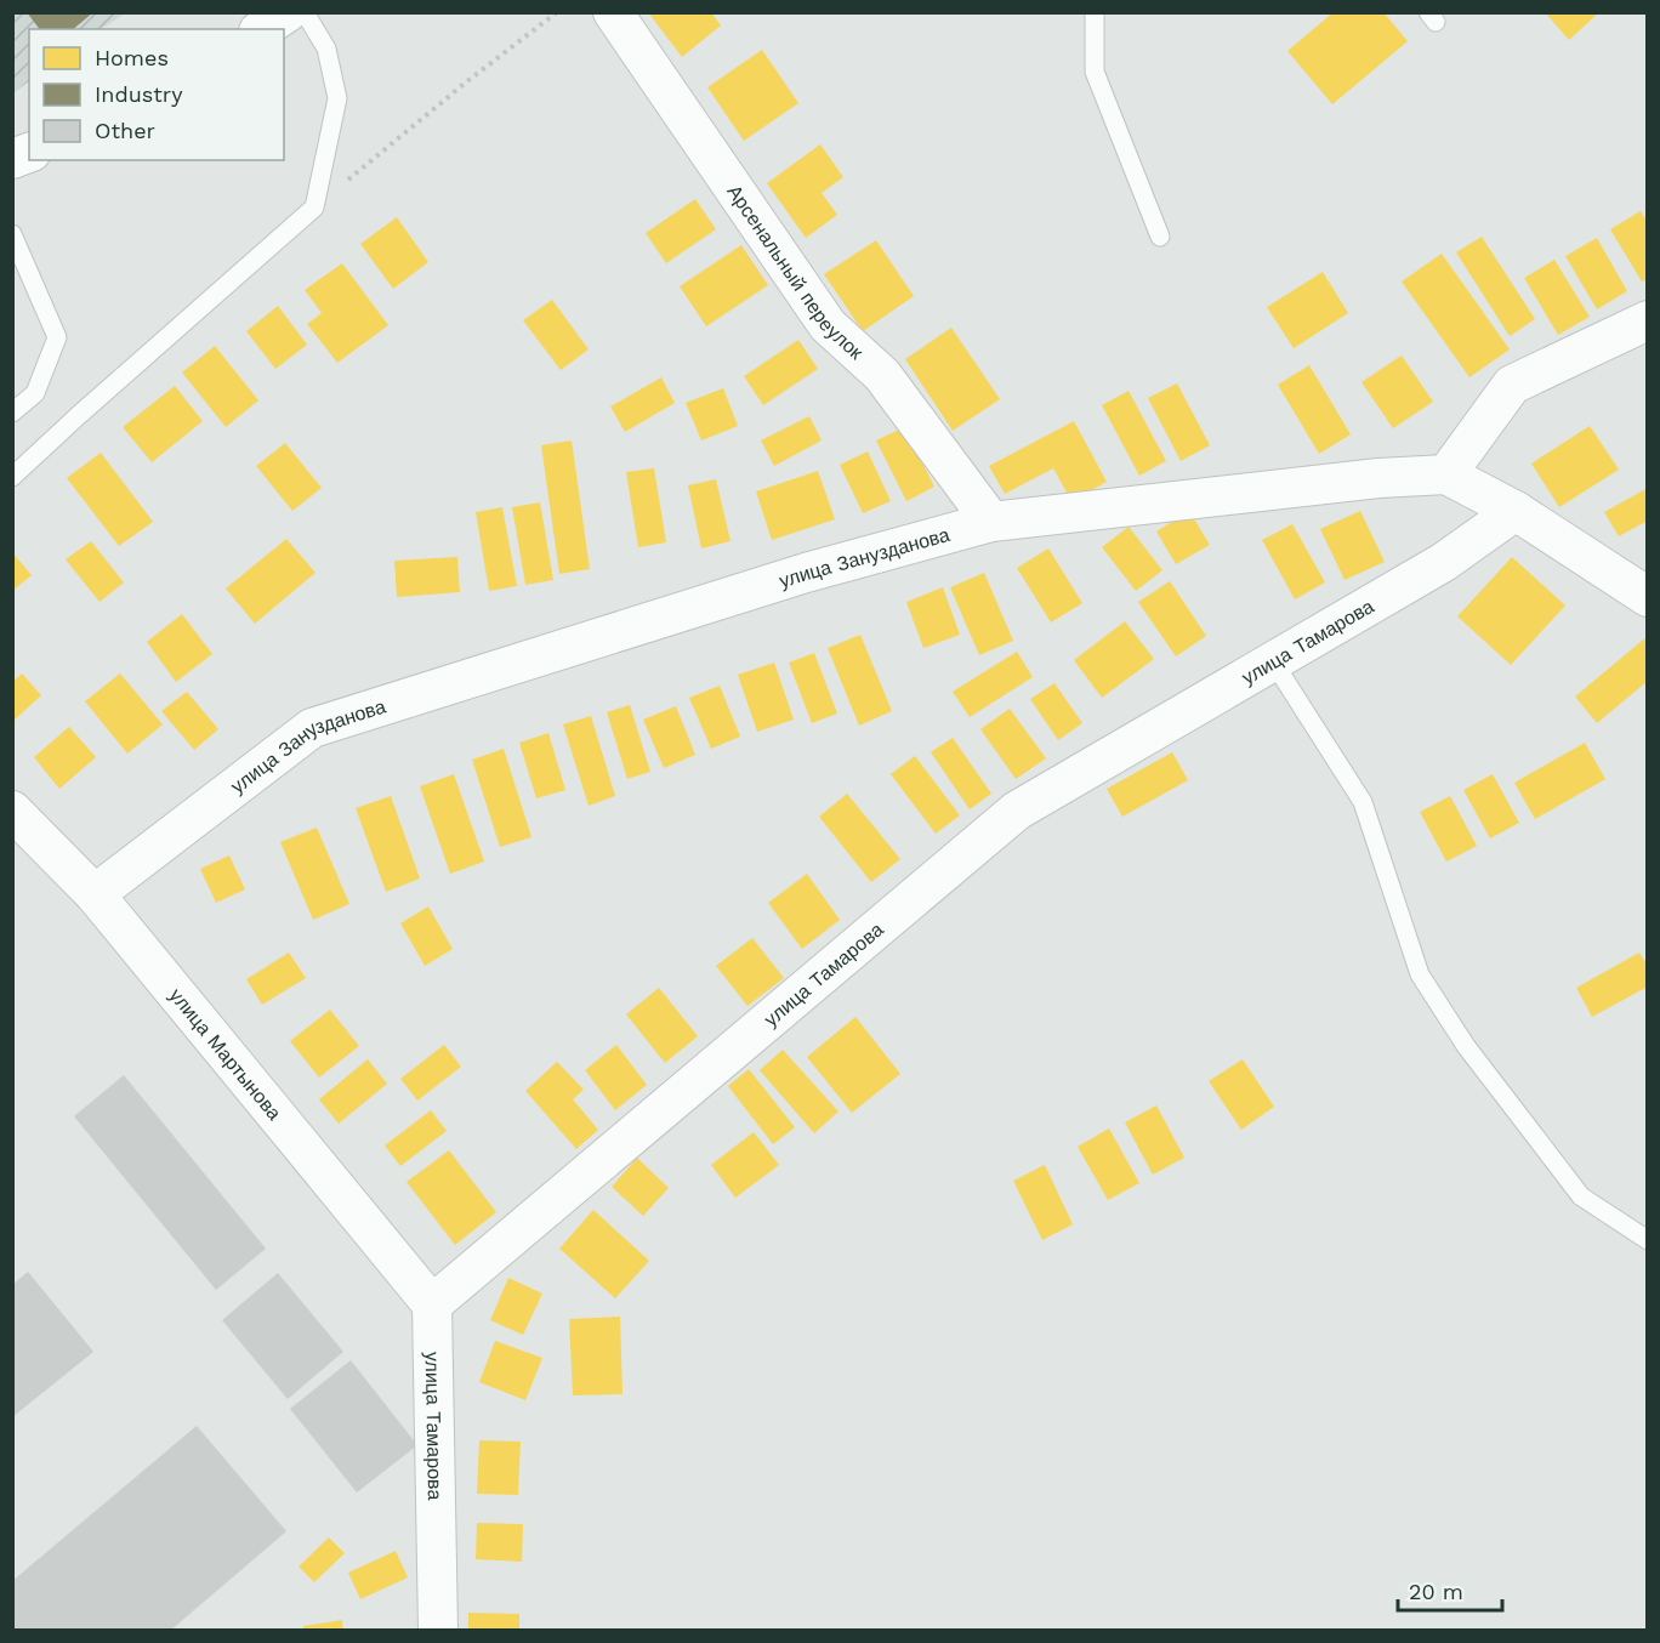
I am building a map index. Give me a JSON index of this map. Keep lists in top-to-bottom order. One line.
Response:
{"streets":{"street":["Арсенальный переулок","улица Занузданова","улица Тамарова","улица Мартынова"]},"crossings":[["Арсенальный переулок","улица Занузданова"],["улица Занузданова","улица Мартынова"],["улица Тамарова","улица Мартынова"]],"legend":["Homes","Industry","Other"],"scale_bar":"20 m"}
